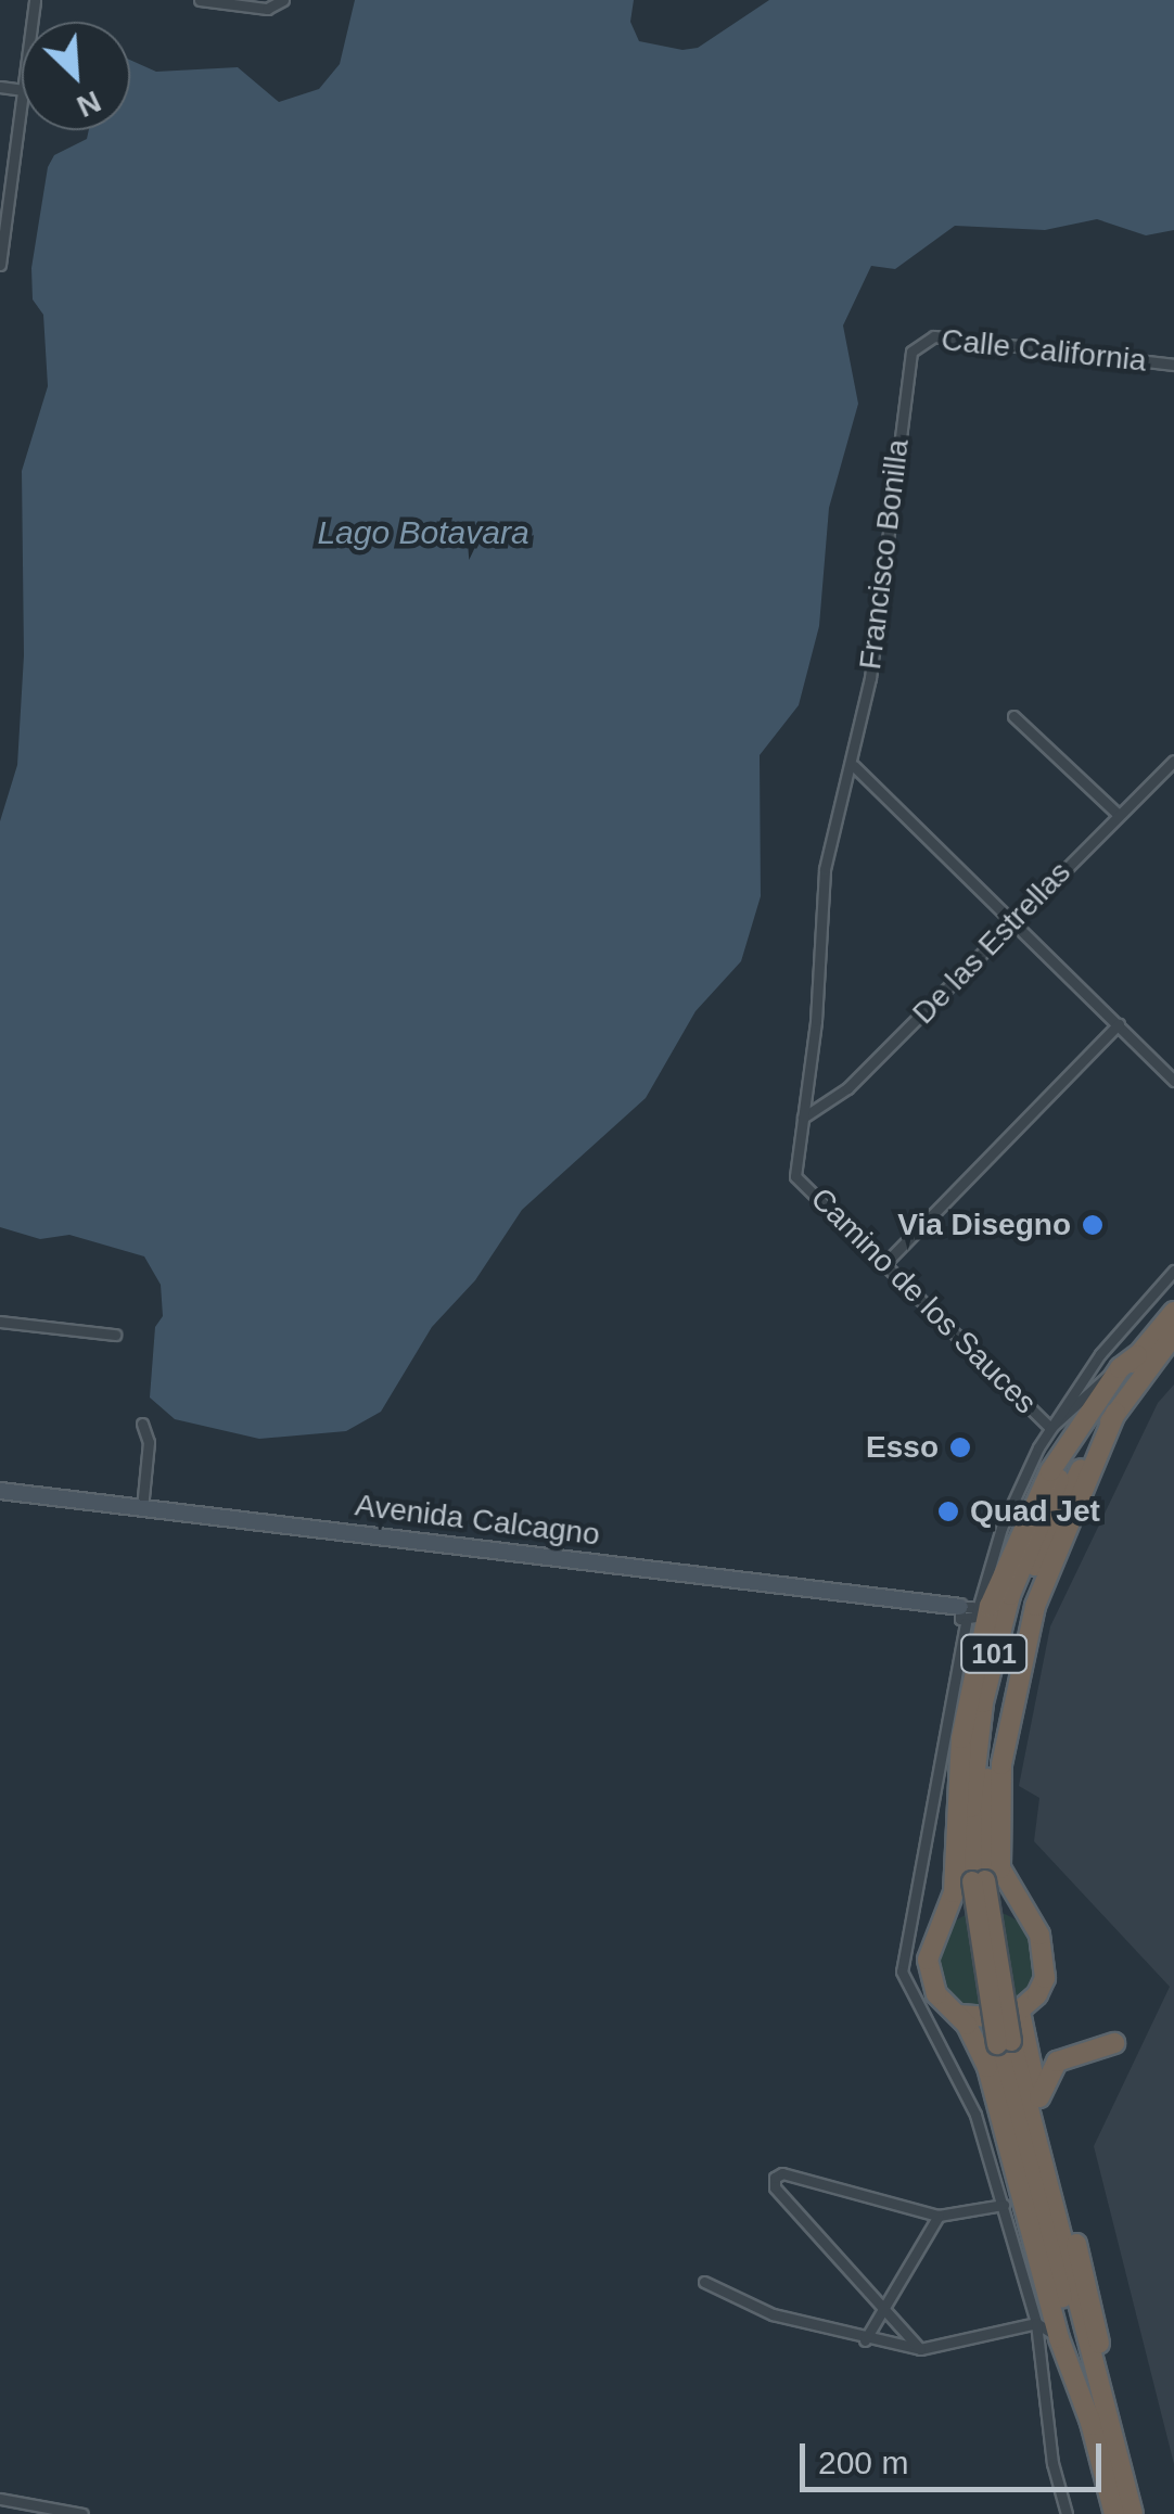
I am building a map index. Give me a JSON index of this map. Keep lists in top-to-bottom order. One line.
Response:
{"streets":{"highway":["101"],"street":["Calle California","Francisco Bonilla","De las Estrellas","Camino de los Sauces","Avenida Calcagno"]},"crossings":[["Calle California","Francisco Bonilla"],["Francisco Bonilla","De las Estrellas"],["Francisco Bonilla","Camino de los Sauces"]],"water":["Lago Botavara"],"places":["Via Disegno","Esso","Quad Jet"],"scale_bar":"200 m","north":"bottom right"}
